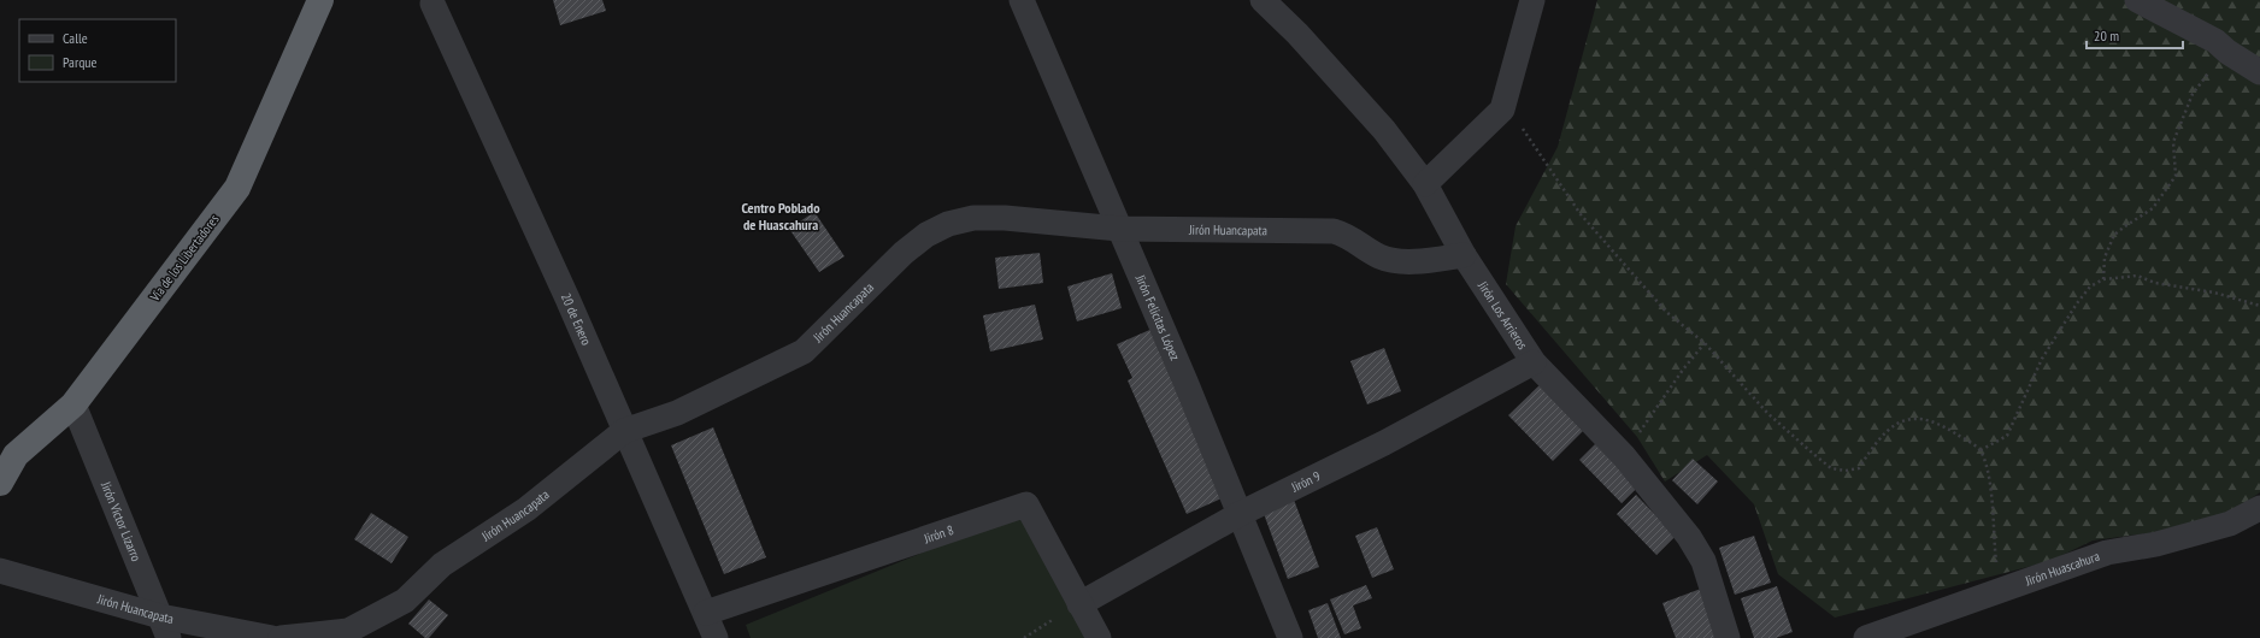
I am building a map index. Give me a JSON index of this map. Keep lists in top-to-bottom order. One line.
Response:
{"streets":{"highway":["Vía de los Libertadores"],"street":["Jirón Huancapata","Jirón Los Arrieros","Jirón Felicitas López","20 de Enero","Jirón 9","Jirón Víctor Lizarro","Jirón 8","Jirón Huascahura"]},"crossings":[["Jirón Huancapata","Jirón Los Arrieros"],["Jirón Huancapata","Jirón Felicitas López"],["Jirón Huancapata","20 de Enero"],["Jirón Huancapata","Jirón Víctor Lizarro"],["Vía de los Libertadores","Jirón Víctor Lizarro"],["Jirón Los Arrieros","Jirón 9"],["Jirón Felicitas López","Jirón 9"],["20 de Enero","Jirón 8"],["Jirón 9","Jirón 8"]],"districts":["Centro Poblado de Huascahura"],"legend":["Calle","Parque"],"scale_bar":"20 m"}
